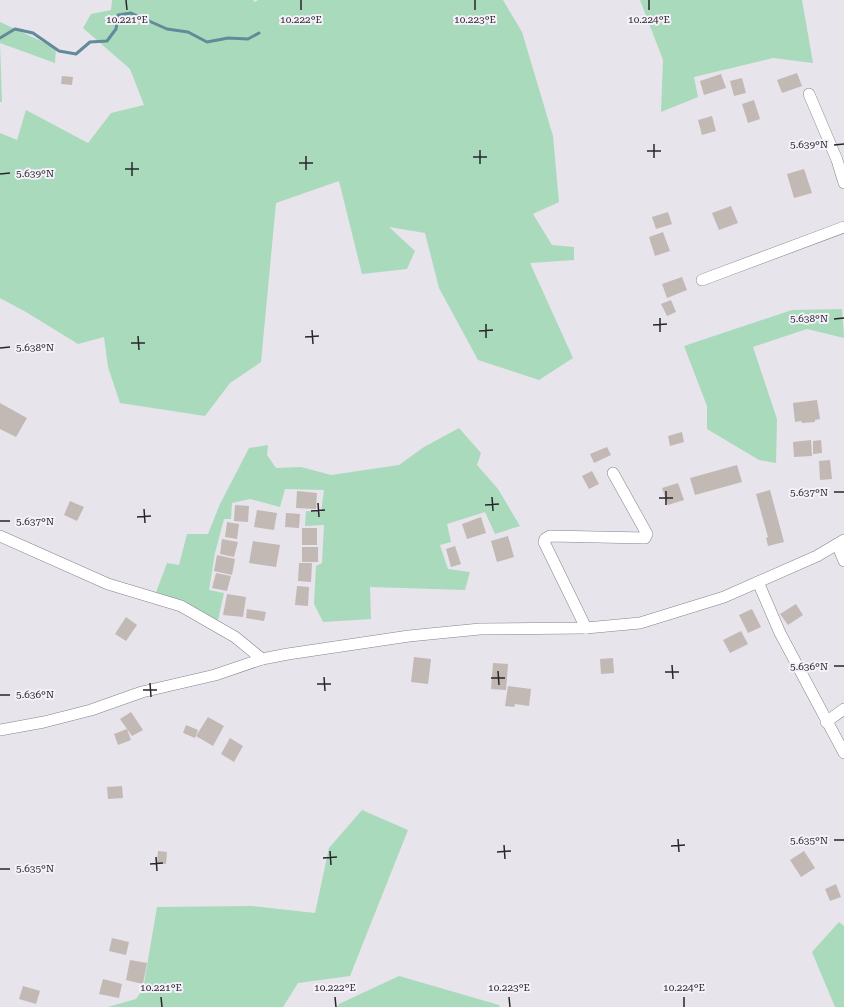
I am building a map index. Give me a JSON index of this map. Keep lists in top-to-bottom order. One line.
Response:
{"coordinates":["10.221°E","10.222°E","10.223°E","10.224°E","5.639°N","5.638°N","5.637°N","5.636°N","5.635°N"]}
